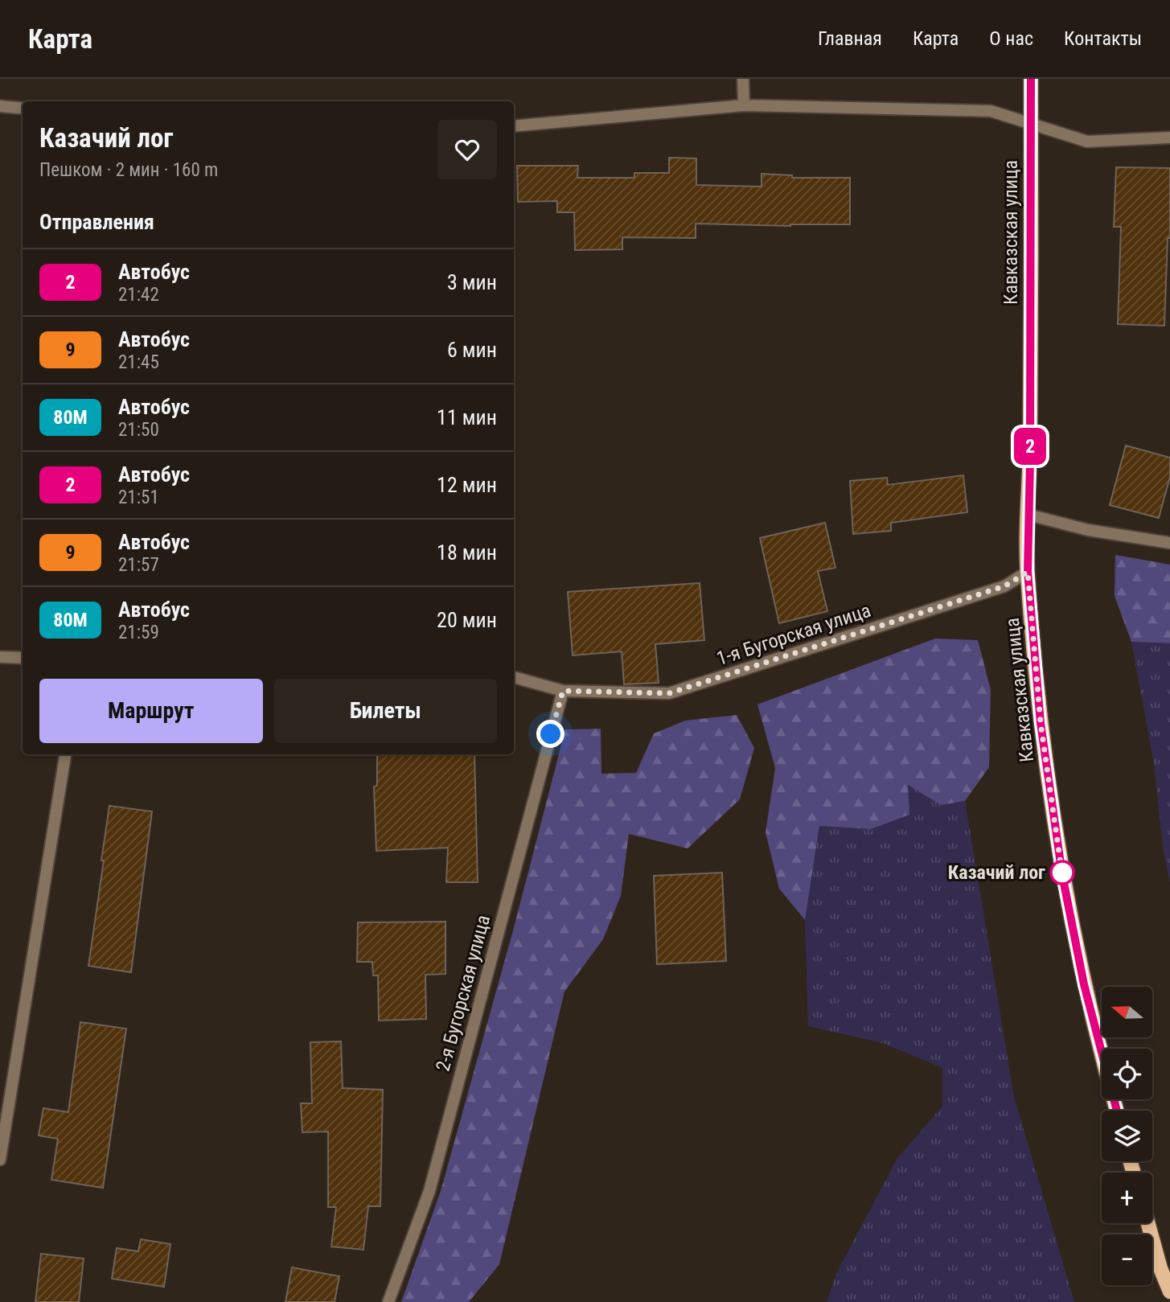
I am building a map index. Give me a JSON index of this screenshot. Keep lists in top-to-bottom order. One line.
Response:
{"streets":{"main road":["Кавказская улица"],"street":["1-я Бугорская улица","2-я Бугорская улица"]},"crossings":[["Кавказская улица","1-я Бугорская улица"],["1-я Бугорская улица","2-я Бугорская улица"]],"places":["Казачий лог"],"lines":["bus line 2"],"north":"left","page":{"header":"Карта","nav":["Главная","Карта","О нас","Контакты"],"on_map":"2","heading":[["Казачий лог","Пешком · 2 мин · 160 m"],"Отправления"],"list":[{"mark":"2","name":"Автобус","note":"21:42","value":"3 мин"},{"mark":"9","name":"Автобус","note":"21:45","value":"6 мин"},{"mark":"80М","name":"Автобус","note":"21:50","value":"11 мин"},{"mark":"2","name":"Автобус","note":"21:51","value":"12 мин"},{"mark":"9","name":"Автобус","note":"21:57","value":"18 мин"},{"mark":"80М","name":"Автобус","note":"21:59","value":"20 мин"}],"buttons":["Маршрут","Билеты"],"map_buttons":["+","−"]}}
